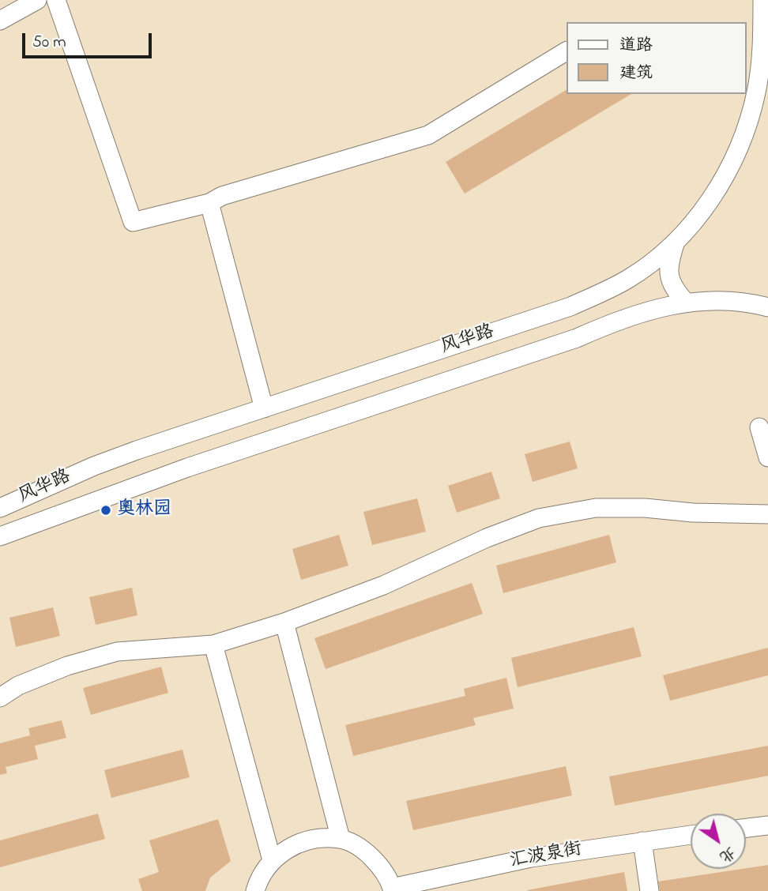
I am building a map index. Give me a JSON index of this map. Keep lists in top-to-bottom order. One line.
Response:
{"streets":{"street":["风华路","汇波泉街"]},"places":["奥林园"],"legend":["道路","建筑"],"scale_bar":"50 m","north":"bottom right"}
